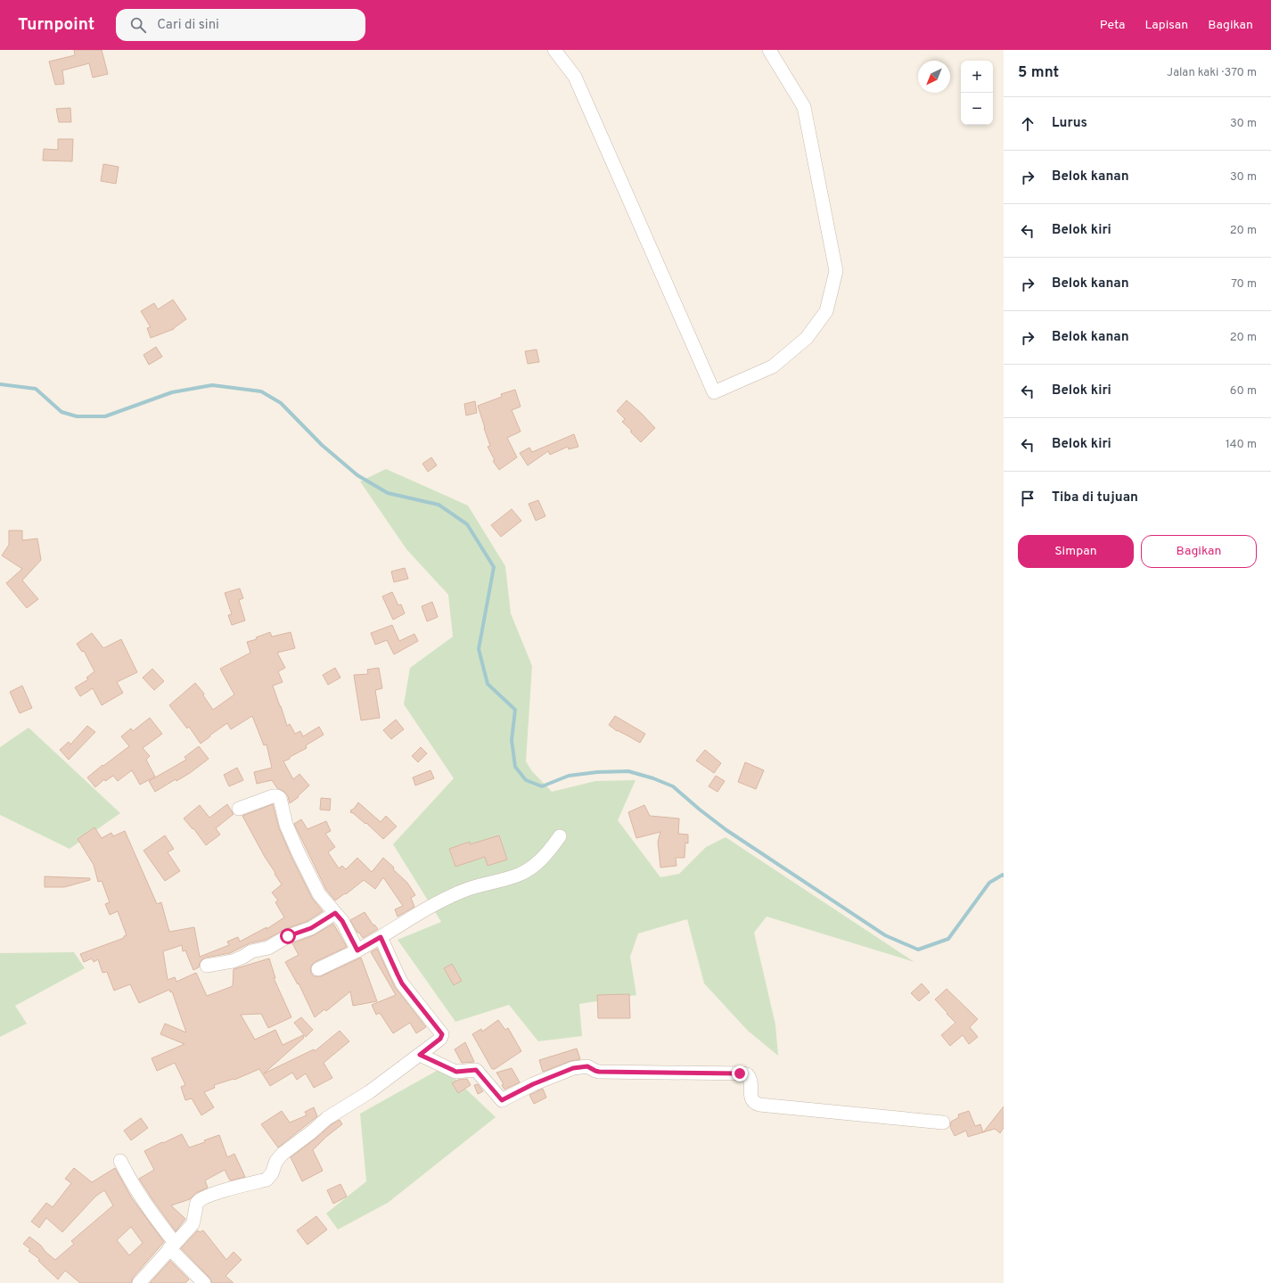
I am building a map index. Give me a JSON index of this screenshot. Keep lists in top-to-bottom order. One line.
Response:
{"north":"bottom left","page":{"header":"Turnpoint","search":"Cari di sini","nav":["Peta","Lapisan","Bagikan"],"heading":["5 mnt","Jalan kaki · 370 m"],"map_buttons":["+","−"],"list":[["Lurus","30 m"],["Belok kanan","30 m"],["Belok kiri","20 m"],["Belok kanan","70 m"],["Belok kanan","20 m"],["Belok kiri","60 m"],["Belok kiri","140 m"],"Tiba di tujuan"],"buttons":["Simpan","Bagikan"]}}
